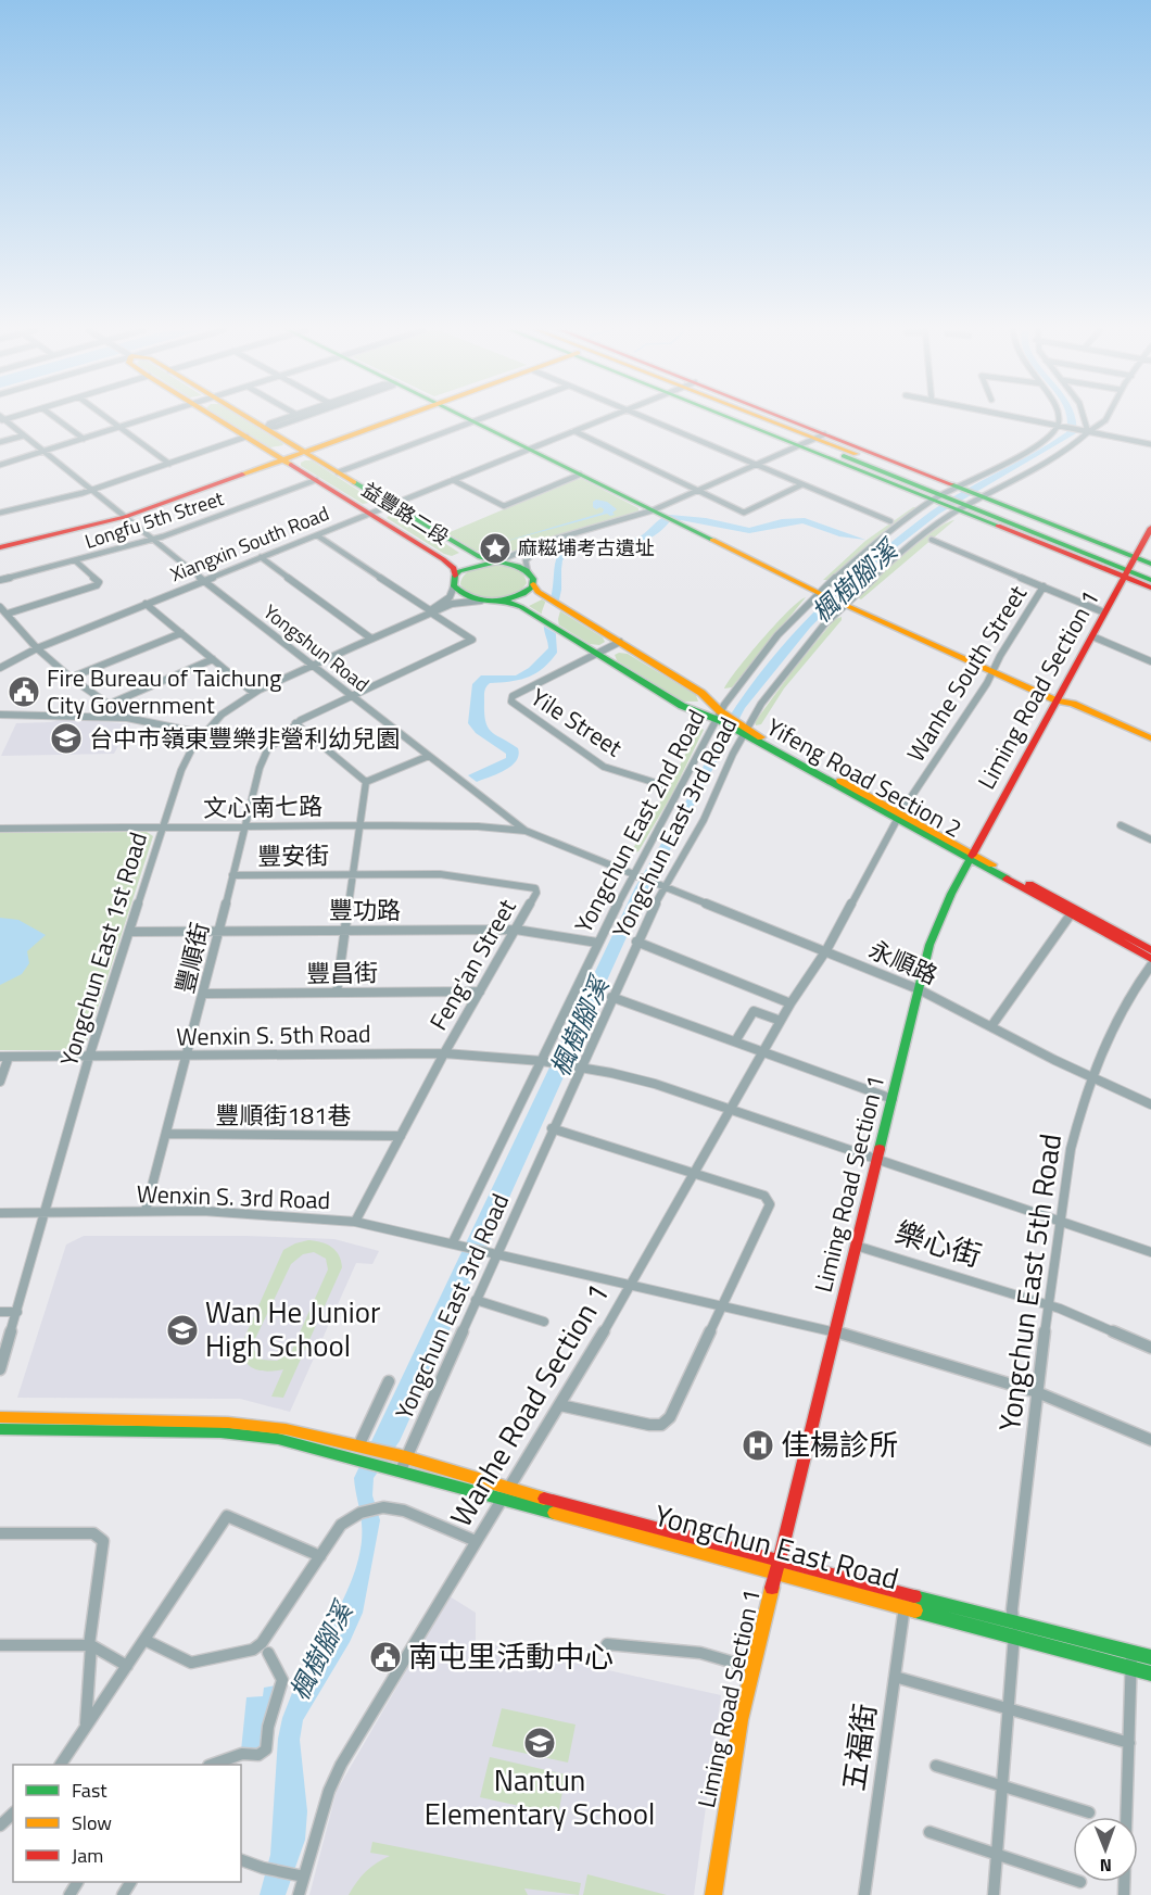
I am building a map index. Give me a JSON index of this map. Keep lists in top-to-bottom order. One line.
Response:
{"streets":{"street":["益豐路二段","Longfu 5th Street","Xiangxin South Road","Yongshun Road","Wanhe South Street","Liming Road Section 1","Yile Street","Yifeng Road Section 2","文心南七路","Yongchun East 2nd Road","Yongchun East 3rd Road","豐安街","豐功路","Yongchun East 1st Road","豐順街","永順路","Feng'an Street","豐昌街","Wenxin S. 5th Road","豐順街181巷","Wenxin S. 3rd Road","樂心街","Yongchun East 5th Road","Wanhe Road Section 1","Yongchun East Road","五福街"]},"crossings":[["益豐路二段","Longfu 5th Street"],["益豐路二段","Xiangxin South Road"],["益豐路二段","Yongchun East 1st Road"],["Longfu 5th Street","Yongshun Road"],["Xiangxin South Road","Yongshun Road"],["Yongshun Road","文心南七路"],["Yongshun Road","Yongchun East 2nd Road"],["Yongshun Road","Yongchun East 1st Road"],["Yongshun Road","豐順街"],["Yongshun Road","永順路"],["Wanhe South Street","Yifeng Road Section 2"],["Wanhe South Street","永順路"],["Wanhe South Street","Wanhe Road Section 1"],["Liming Road Section 1","Yifeng Road Section 2"],["Liming Road Section 1","永順路"],["Liming Road Section 1","Wenxin S. 5th Road"],["Liming Road Section 1","樂心街"],["Liming Road Section 1","Yongchun East Road"],["Yifeng Road Section 2","Yongchun East 2nd Road"],["Yifeng Road Section 2","Yongchun East 3rd Road"],["文心南七路","Yongchun East 1st Road"],["文心南七路","豐順街"],["Yongchun East 2nd Road","豐功路"],["Yongchun East 2nd Road","永順路"],["Yongchun East 2nd Road","Wenxin S. 5th Road"],["Yongchun East 2nd Road","Wenxin S. 3rd Road"],["Yongchun East 3rd Road","永順路"],["Yongchun East 3rd Road","Wenxin S. 5th Road"],["Yongchun East 3rd Road","Wenxin S. 3rd Road"],["Yongchun East 3rd Road","Yongchun East Road"],["豐安街","豐順街"],["豐安街","Feng'an Street"],["豐功路","Yongchun East 1st Road"],["豐功路","豐順街"],["豐功路","Feng'an Street"],["Yongchun East 1st Road","豐順街"],["Yongchun East 1st Road","Wenxin S. 5th Road"],["Yongchun East 1st Road","Wenxin S. 3rd Road"],["豐順街","豐昌街"],["豐順街","Wenxin S. 5th Road"],["豐順街","豐順街181巷"],["豐順街","Wenxin S. 3rd Road"],["永順路","Yongchun East 5th Road"],["永順路","Wanhe Road Section 1"],["Feng'an Street","豐昌街"],["Feng'an Street","Wenxin S. 5th Road"],["Feng'an Street","豐順街181巷"],["Feng'an Street","Wenxin S. 3rd Road"],["Wenxin S. 5th Road","Yongchun East 5th Road"],["Wenxin S. 5th Road","Wanhe Road Section 1"],["樂心街","Yongchun East 5th Road"],["Yongchun East 5th Road","Yongchun East Road"],["Wanhe Road Section 1","Yongchun East Road"],["Yongchun East Road","五福街"]],"water":["楓樹腳溪"],"places":{"place":["麻糍埔考古遺址"],"public building":["Fire Bureau of Taichung City Government","南屯里活動中心"],"school or university":["台中市嶺東豐樂非營利幼兒園","Wan He Junior High School","Nantun Elementary School"],"hospital":["佳楊診所"]},"legend":["Fast","Slow","Jam"],"north":"bottom"}
